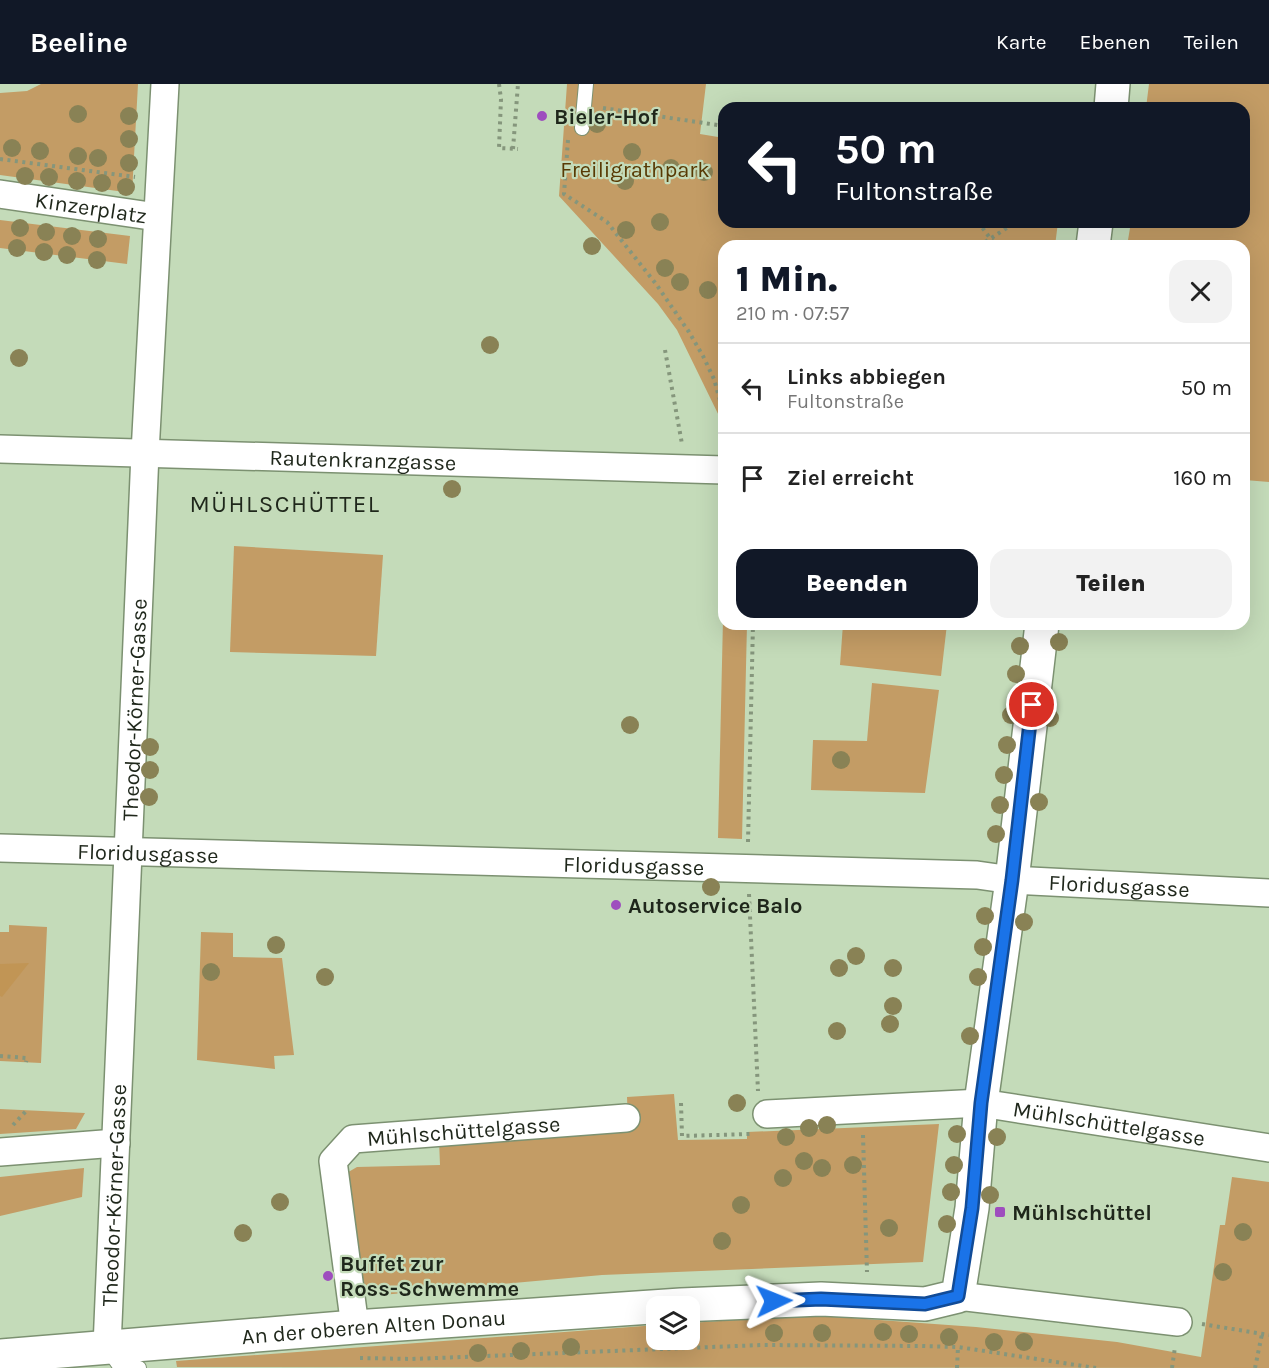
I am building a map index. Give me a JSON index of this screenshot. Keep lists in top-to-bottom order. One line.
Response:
{"streets":{"street":["Kinzerplatz","Rautenkranzgasse","Theodor-Körner-Gasse","Floridusgasse","Mühlschüttelgasse","An der oberen Alten Donau"]},"crossings":[["Kinzerplatz","Theodor-Körner-Gasse"],["Rautenkranzgasse","Theodor-Körner-Gasse"],["Theodor-Körner-Gasse","Floridusgasse"],["Theodor-Körner-Gasse","An der oberen Alten Donau"],["Mühlschüttelgasse","An der oberen Alten Donau"]],"districts":["MÜHLSCHÜTTEL"],"parks":["Freiligrathpark"],"places":{"other":["Bieler-Hof","Autoservice Balo","Buffet zur Ross-Schwemme"],"transit":["Mühlschüttel"]},"page":{"header":"Beeline","nav":["Karte","Ebenen","Teilen"],"turn":["50 m","Fultonstraße"],"heading":["1 Min.","210 m · 07:57"],"list":[{"name":"Links abbiegen","note":"Fultonstraße","value":"50 m"},{"name":"Ziel erreicht","value":"160 m"}],"buttons":["Beenden","Teilen"]}}
